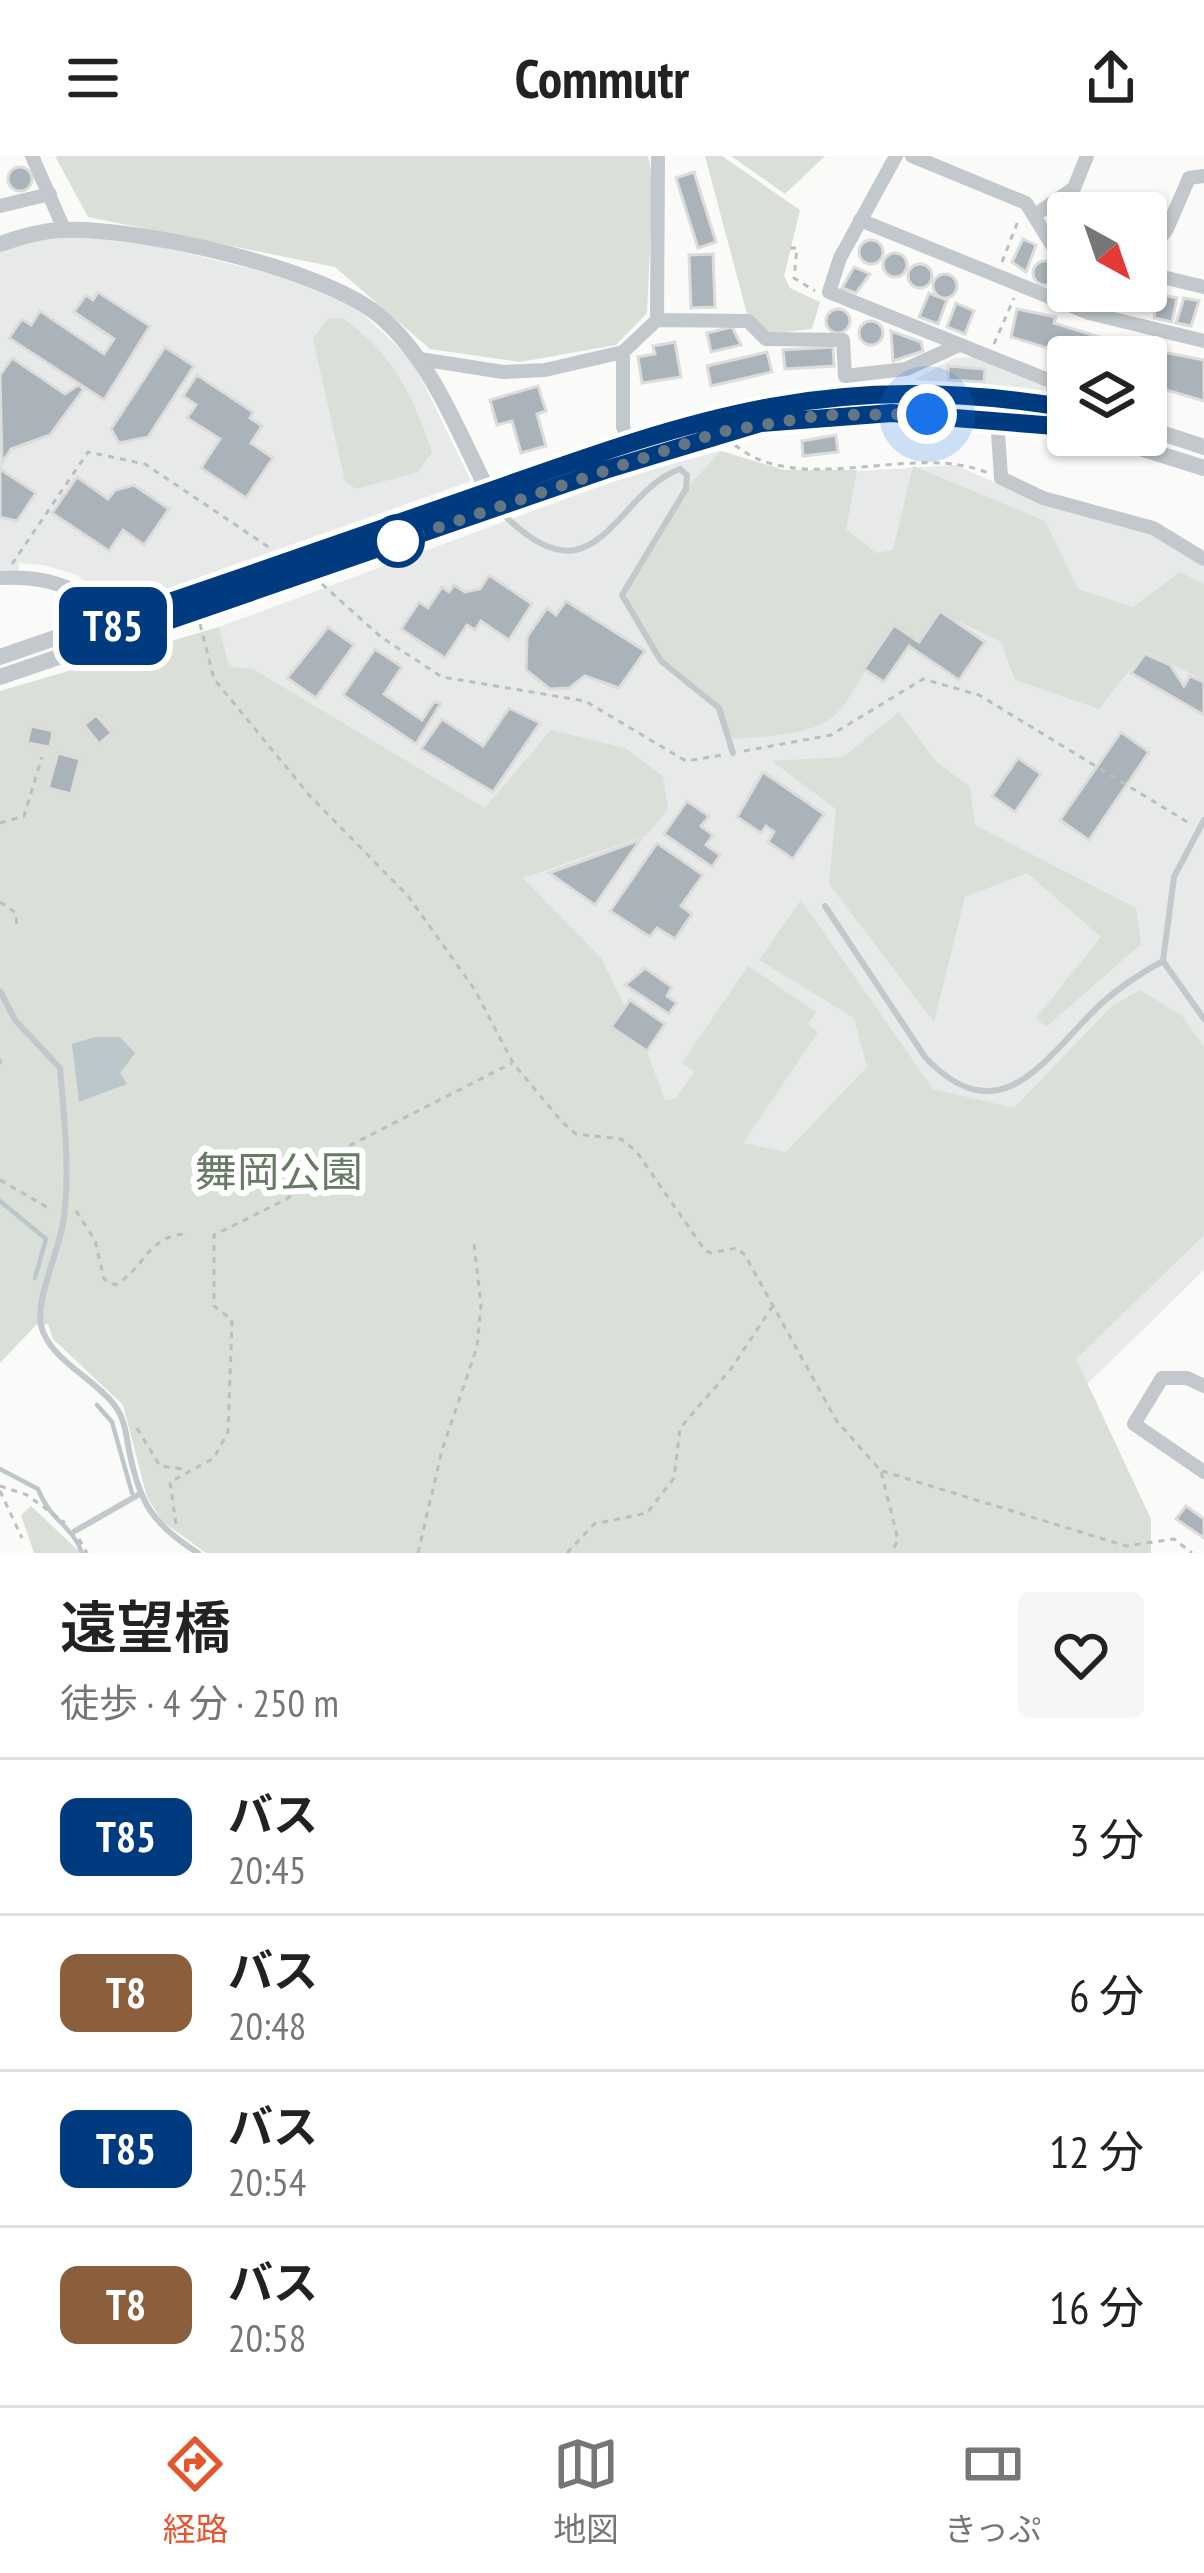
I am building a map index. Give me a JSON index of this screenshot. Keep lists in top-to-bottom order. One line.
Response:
{"parks":["舞岡公園"],"lines":["bus line T85"],"north":"bottom right","page":{"header":"Commutr","on_map":"T85","heading":["遠望橋","徒歩 · 4 分 · 250 m"],"list":[{"mark":"T85","name":"バス","note":"20:45","value":"3 分"},{"mark":"T8","name":"バス","note":"20:48","value":"6 分"},{"mark":"T85","name":"バス","note":"20:54","value":"12 分"},{"mark":"T8","name":"バス","note":"20:58","value":"16 分"}],"tabs":["経路","地図","きっぷ"]}}
